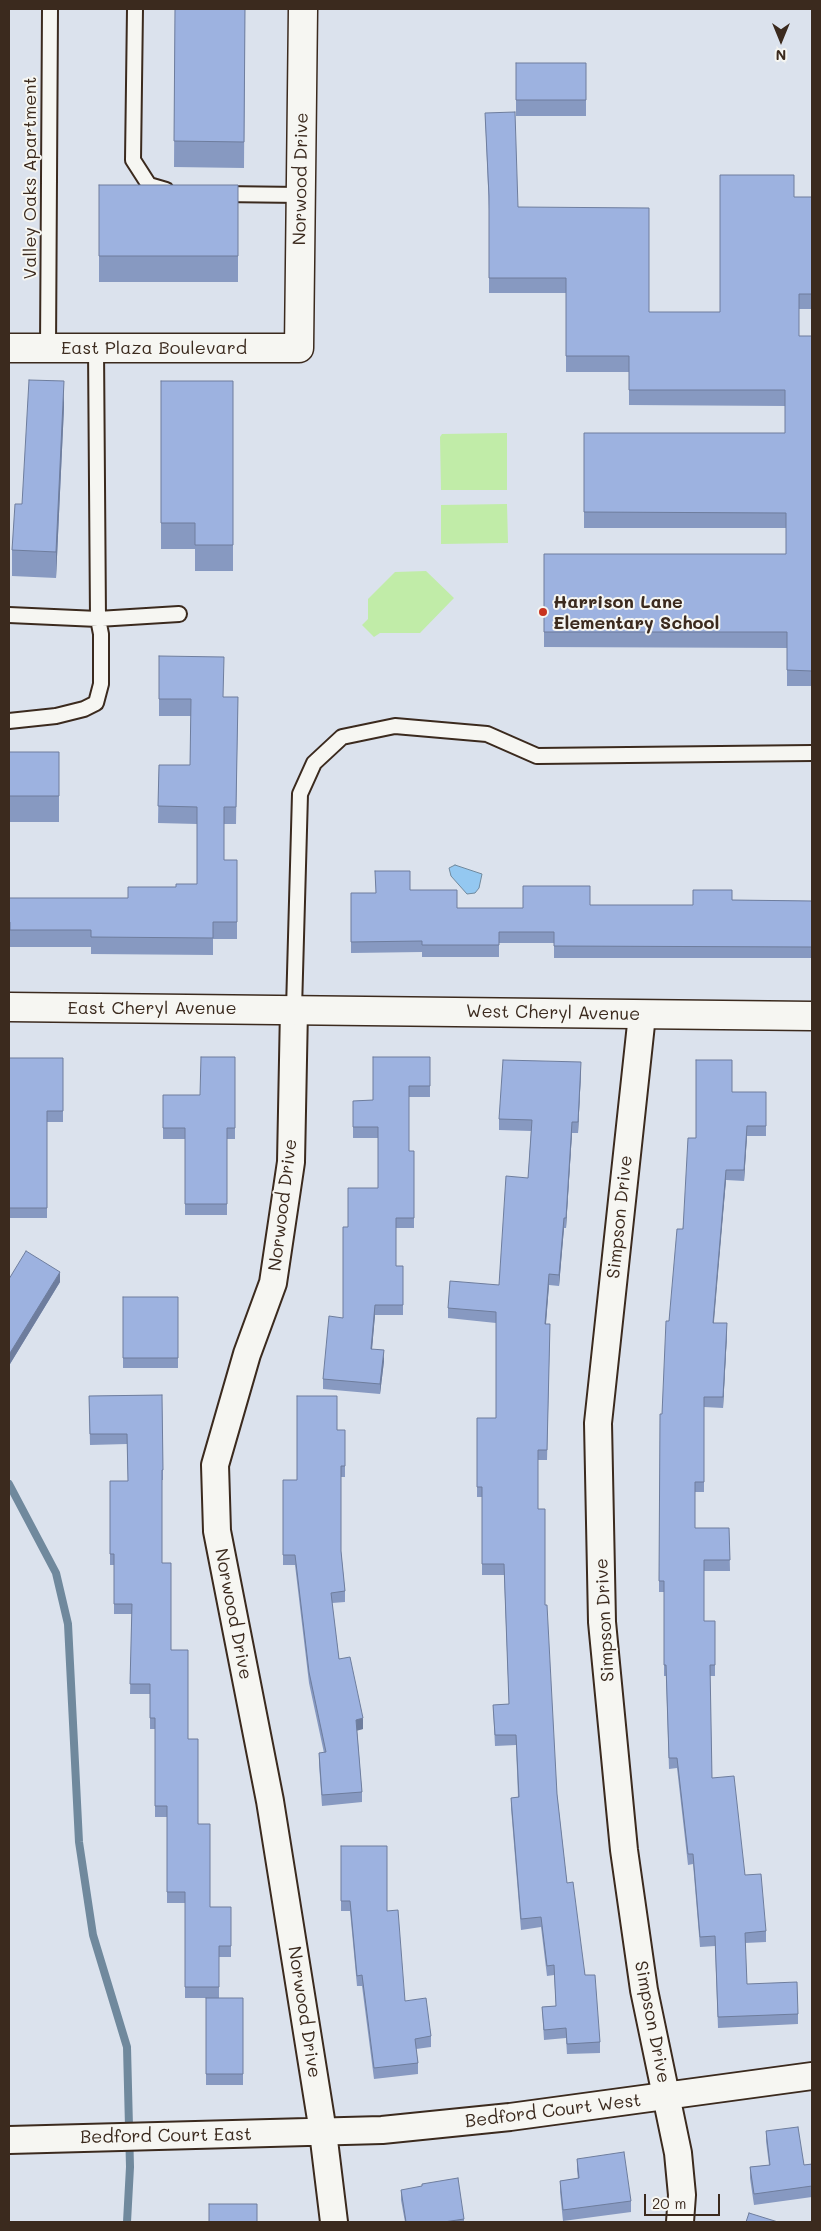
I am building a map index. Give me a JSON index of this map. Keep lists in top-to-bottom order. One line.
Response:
{"streets":{"street":["Norwood Drive","East Plaza Boulevard","East Cheryl Avenue","West Cheryl Avenue","Simpson Drive","Bedford Court West","Bedford Court East"],"lane":["Valley Oaks Apartment"]},"crossings":[["Valley Oaks Apartment","East Plaza Boulevard"],["Norwood Drive","East Plaza Boulevard"],["Norwood Drive","East Cheryl Avenue"],["Norwood Drive","West Cheryl Avenue"],["Norwood Drive","Bedford Court West"],["Norwood Drive","Bedford Court East"],["East Cheryl Avenue","West Cheryl Avenue"],["West Cheryl Avenue","Simpson Drive"],["Simpson Drive","Bedford Court West"],["Bedford Court West","Bedford Court East"]],"places":["Harrison Lane Elementary School"],"scale_bar":"20 m","north":"bottom"}
